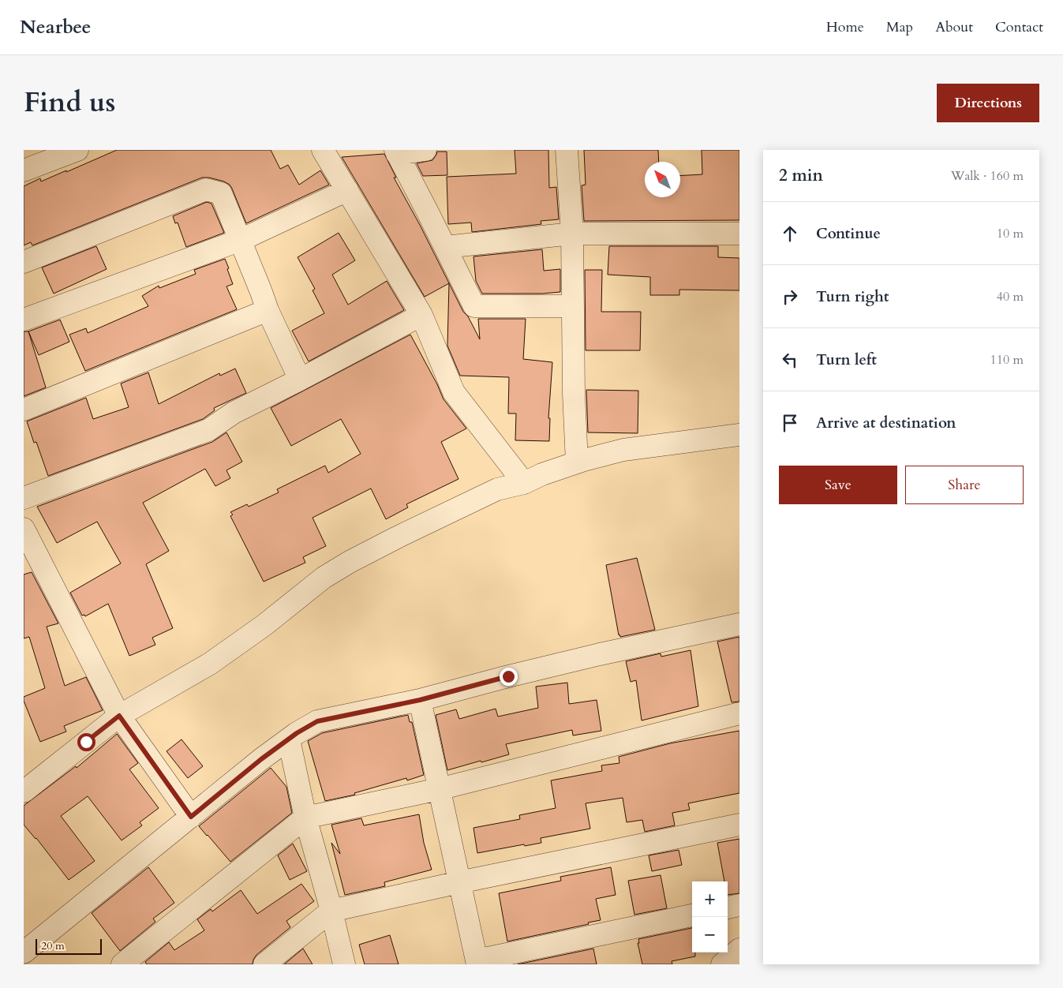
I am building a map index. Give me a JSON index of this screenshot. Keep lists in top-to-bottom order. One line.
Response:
{"scale_bar":"20 m","north":"top left","page":{"header":"Nearbee","nav":["Home","Map","About","Contact"],"title":"Find us","buttons":["Directions",["Save","Share"]],"heading":["2 min","Walk · 160 m"],"list":[["Continue","10 m"],["Turn right","40 m"],["Turn left","110 m"],"Arrive at destination"],"map_buttons":["+","−"],"scale":"20 m"}}
